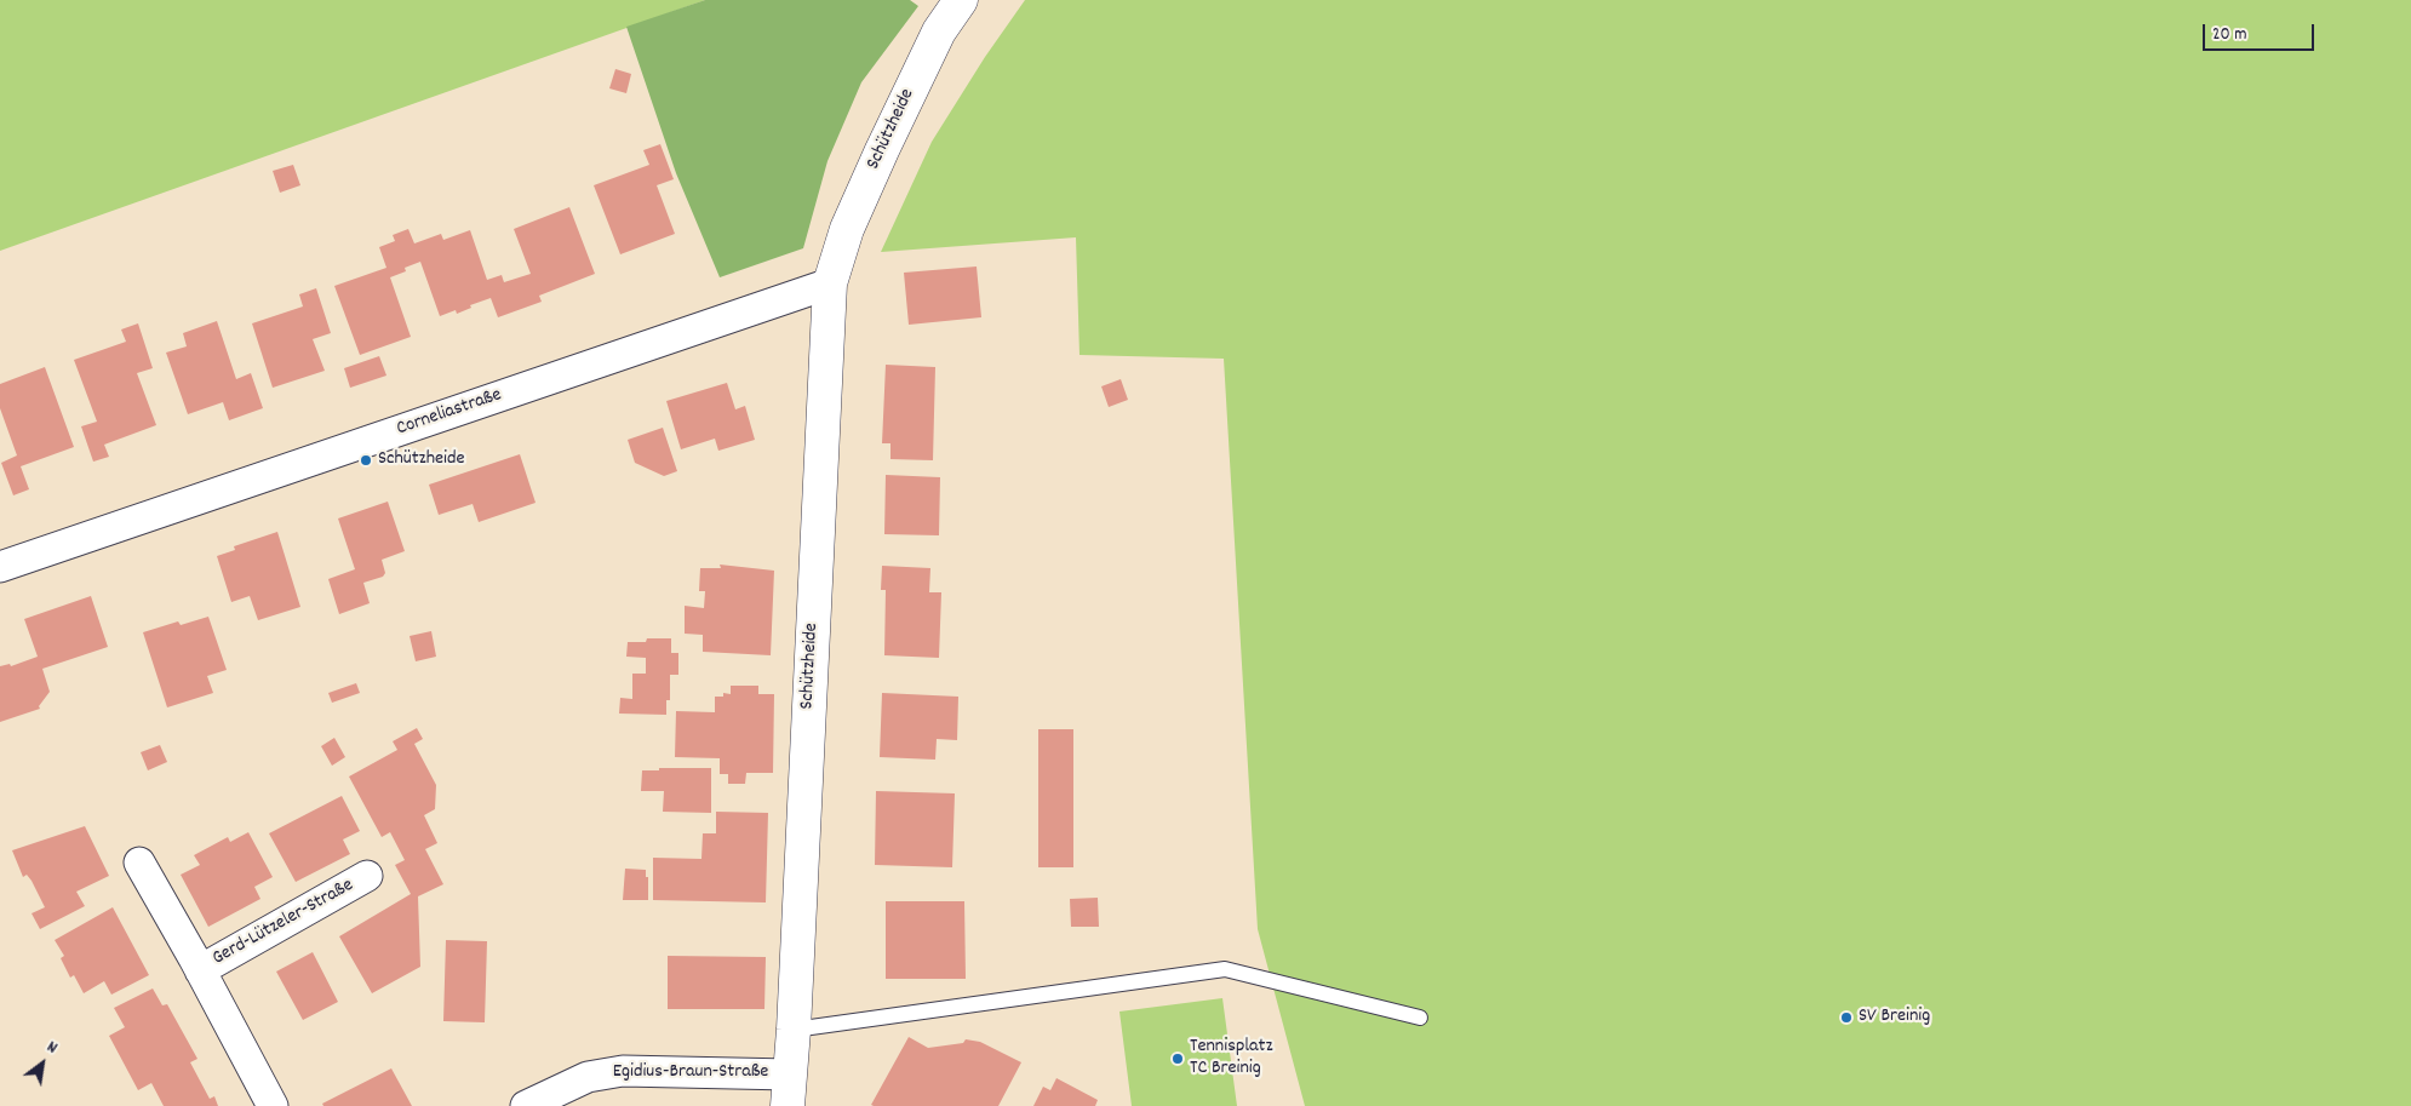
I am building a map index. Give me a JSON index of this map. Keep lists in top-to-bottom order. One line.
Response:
{"streets":{"street":["Schützheide","Corneliastraße","Gerd-Lützeler-Straße","Egidius-Braun-Straße"]},"crossings":[["Schützheide","Corneliastraße"],["Schützheide","Egidius-Braun-Straße"]],"places":["Schützheide","SV Breinig","Tennisplatz TC Breinig"],"scale_bar":"20 m","north":"top right"}
